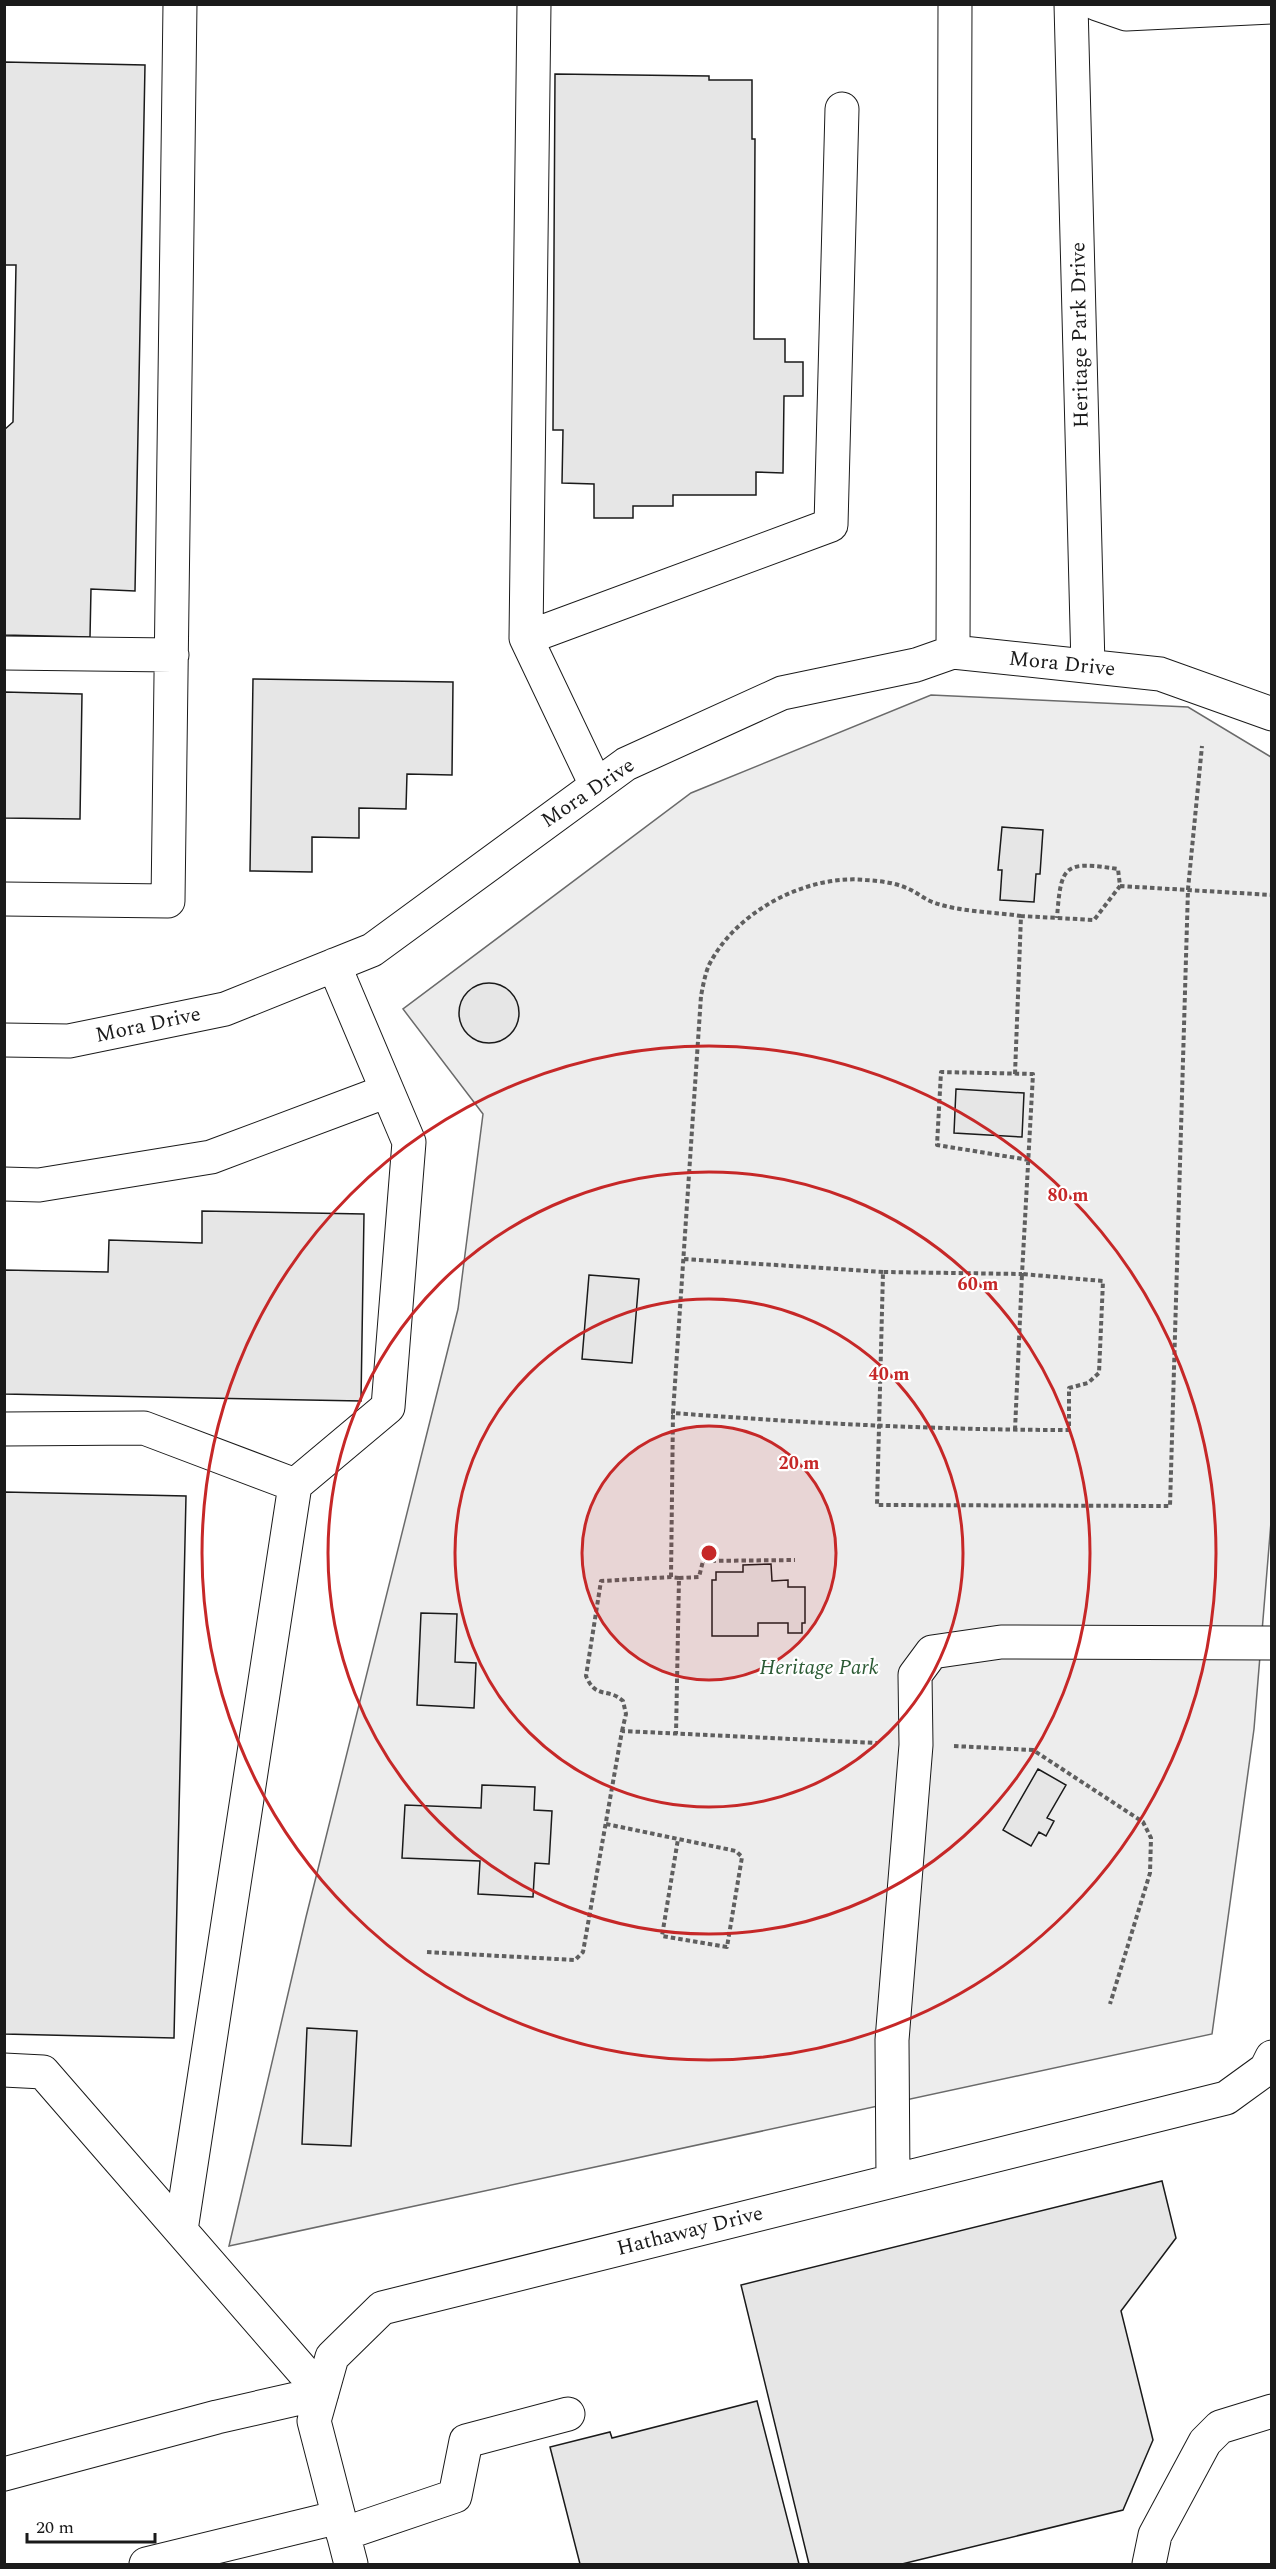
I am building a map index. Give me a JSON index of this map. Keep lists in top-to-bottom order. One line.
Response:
{"streets":{"street":["Heritage Park Drive","Mora Drive","Hathaway Drive"]},"crossings":[["Heritage Park Drive","Mora Drive"]],"parks":["Heritage Park"],"scale_bar":"20 m","rings":["80 m","60 m","40 m","20 m"]}
